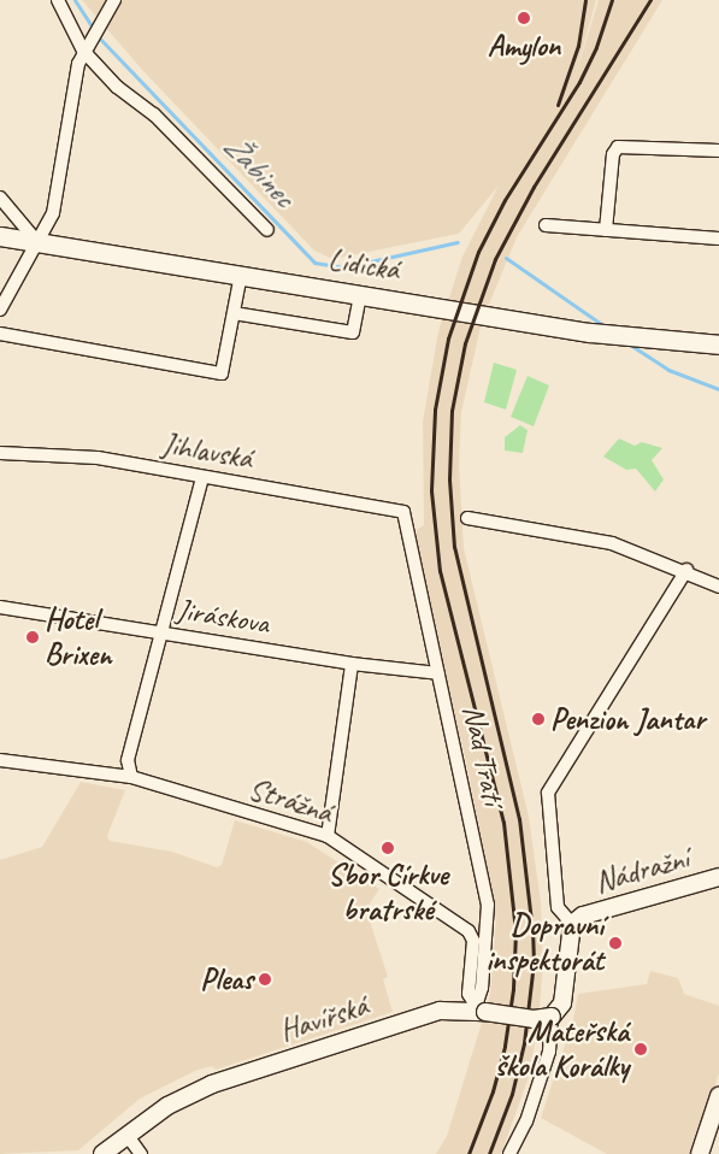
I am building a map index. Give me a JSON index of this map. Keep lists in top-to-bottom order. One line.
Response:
{"streets":{"main road":["Lidická"],"street":["Jihlavská","Jiráskova","Nad Tratí","Strážná","Nádražní","Havířská"]},"crossings":[["Jihlavská","Nad Tratí"],["Jiráskova","Nad Tratí"],["Nad Tratí","Strážná"],["Nad Tratí","Havířská"],["Strážná","Havířská"],["Nádražní","Havířská"]],"water":["Žabinec"],"places":["Amylon","Hotel Brixen","Penzion Jantar","Sbor Církve bratrské","Dopravní inspektorát","Pleas","Mateřská škola Korálky"]}
